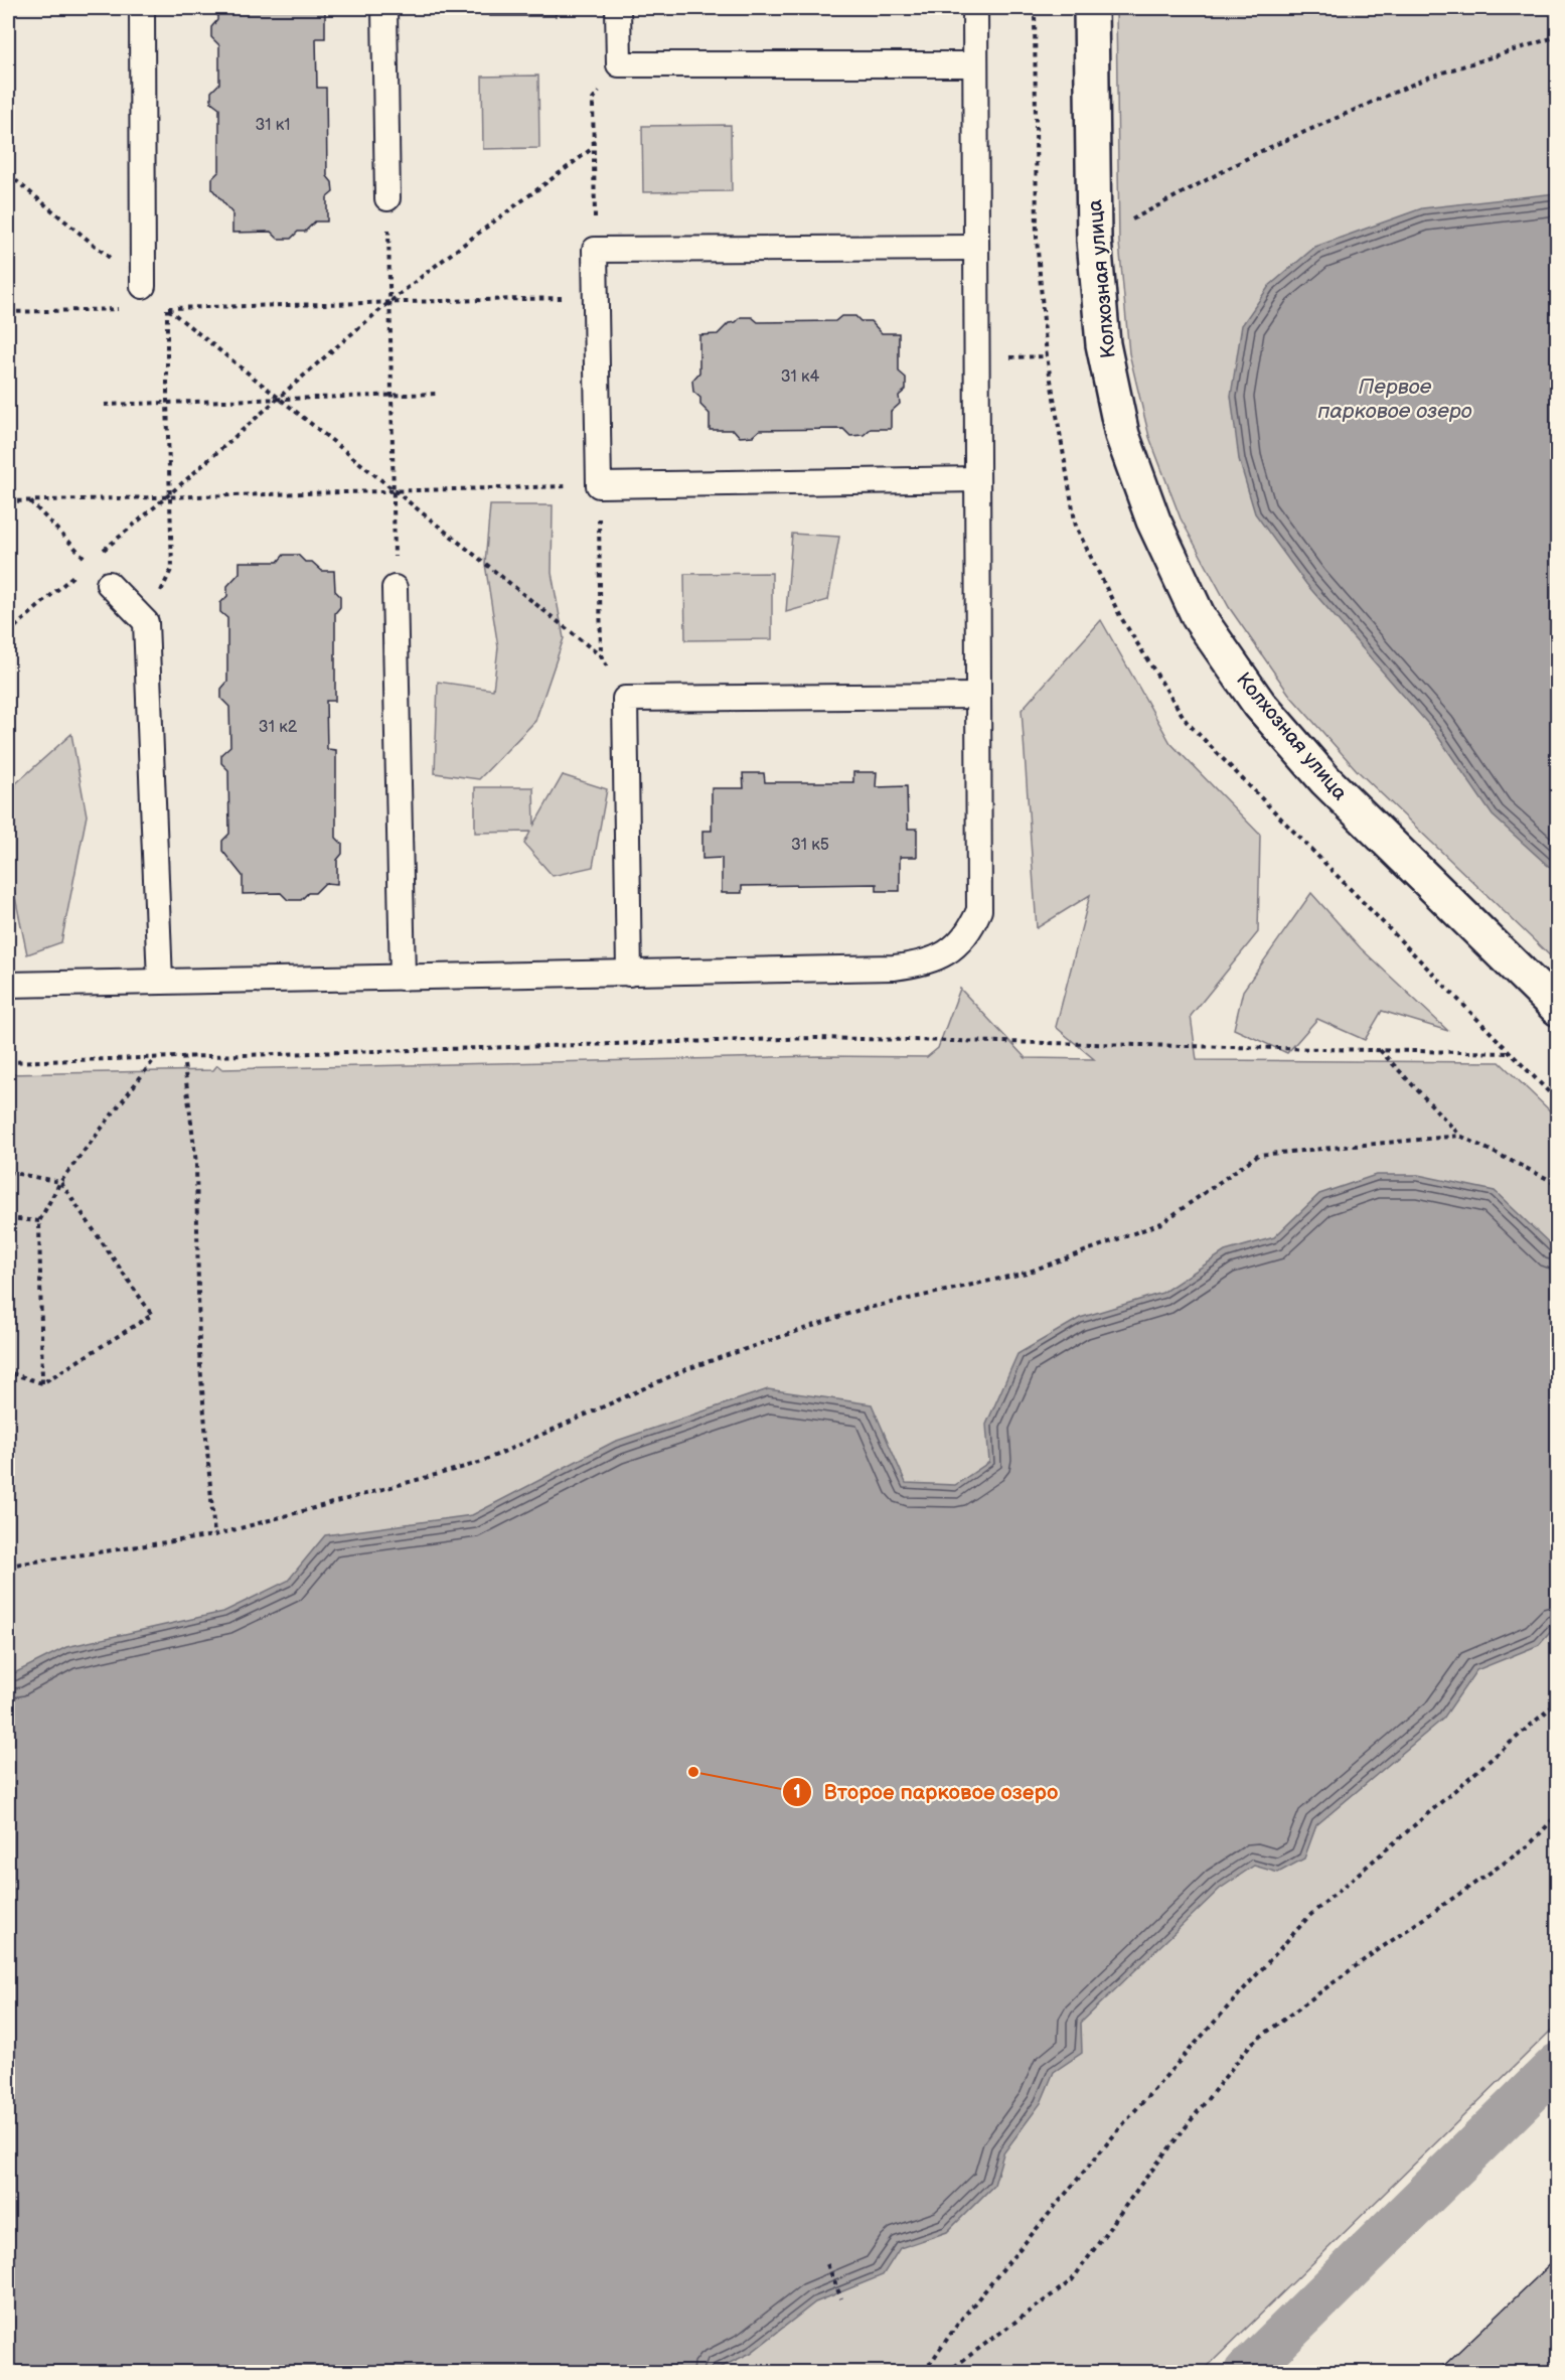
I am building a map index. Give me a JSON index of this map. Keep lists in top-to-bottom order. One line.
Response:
{"streets":{"main road":["Колхозная улица"]},"water":["Первое парковое озеро"],"places":["Второе парковое озеро"],"house_numbers":["31 к1","31 к4","31 к2","31 к5"]}
